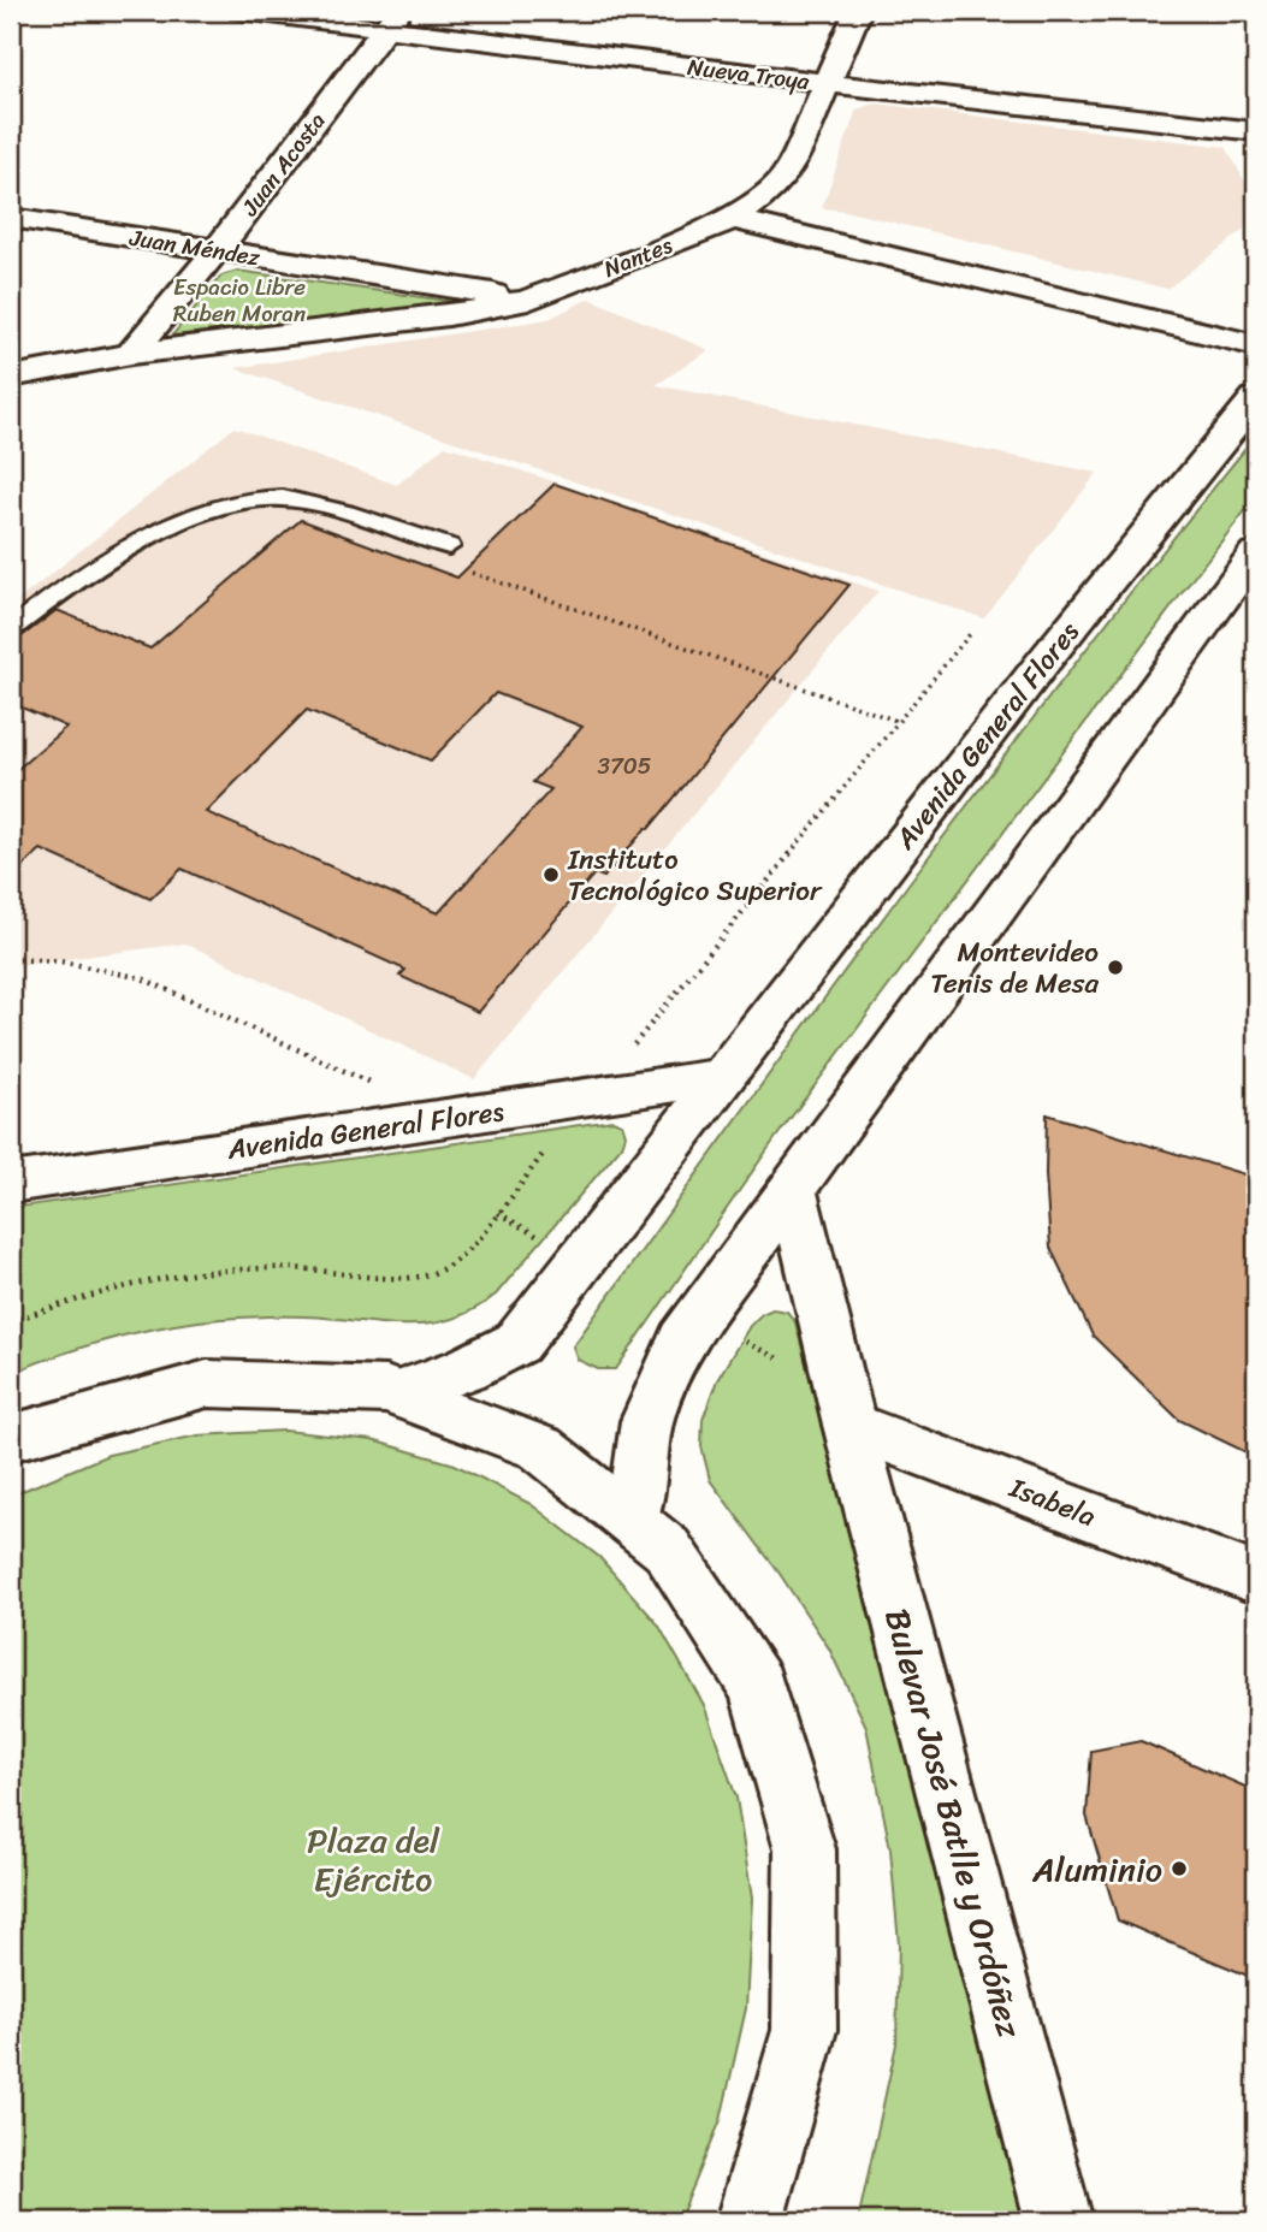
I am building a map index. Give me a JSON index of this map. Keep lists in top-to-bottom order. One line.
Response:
{"streets":{"street":["Nueva Troya","Juan Acosta","Juan Méndez","Nantes","Avenida General Flores","Isabela","Bulevar José Batlle y Ordóñez"]},"crossings":[["Nueva Troya","Juan Acosta"],["Nueva Troya","Nantes"],["Juan Acosta","Juan Méndez"],["Juan Acosta","Nantes"],["Juan Méndez","Nantes"],["Isabela","Bulevar José Batlle y Ordóñez"]],"parks":["Espacio Libre Ruben Moran","Plaza del Ejército"],"places":["Instituto Tecnológico Superior","Montevideo Tenis de Mesa","Aluminio"],"house_numbers":["3705"]}
